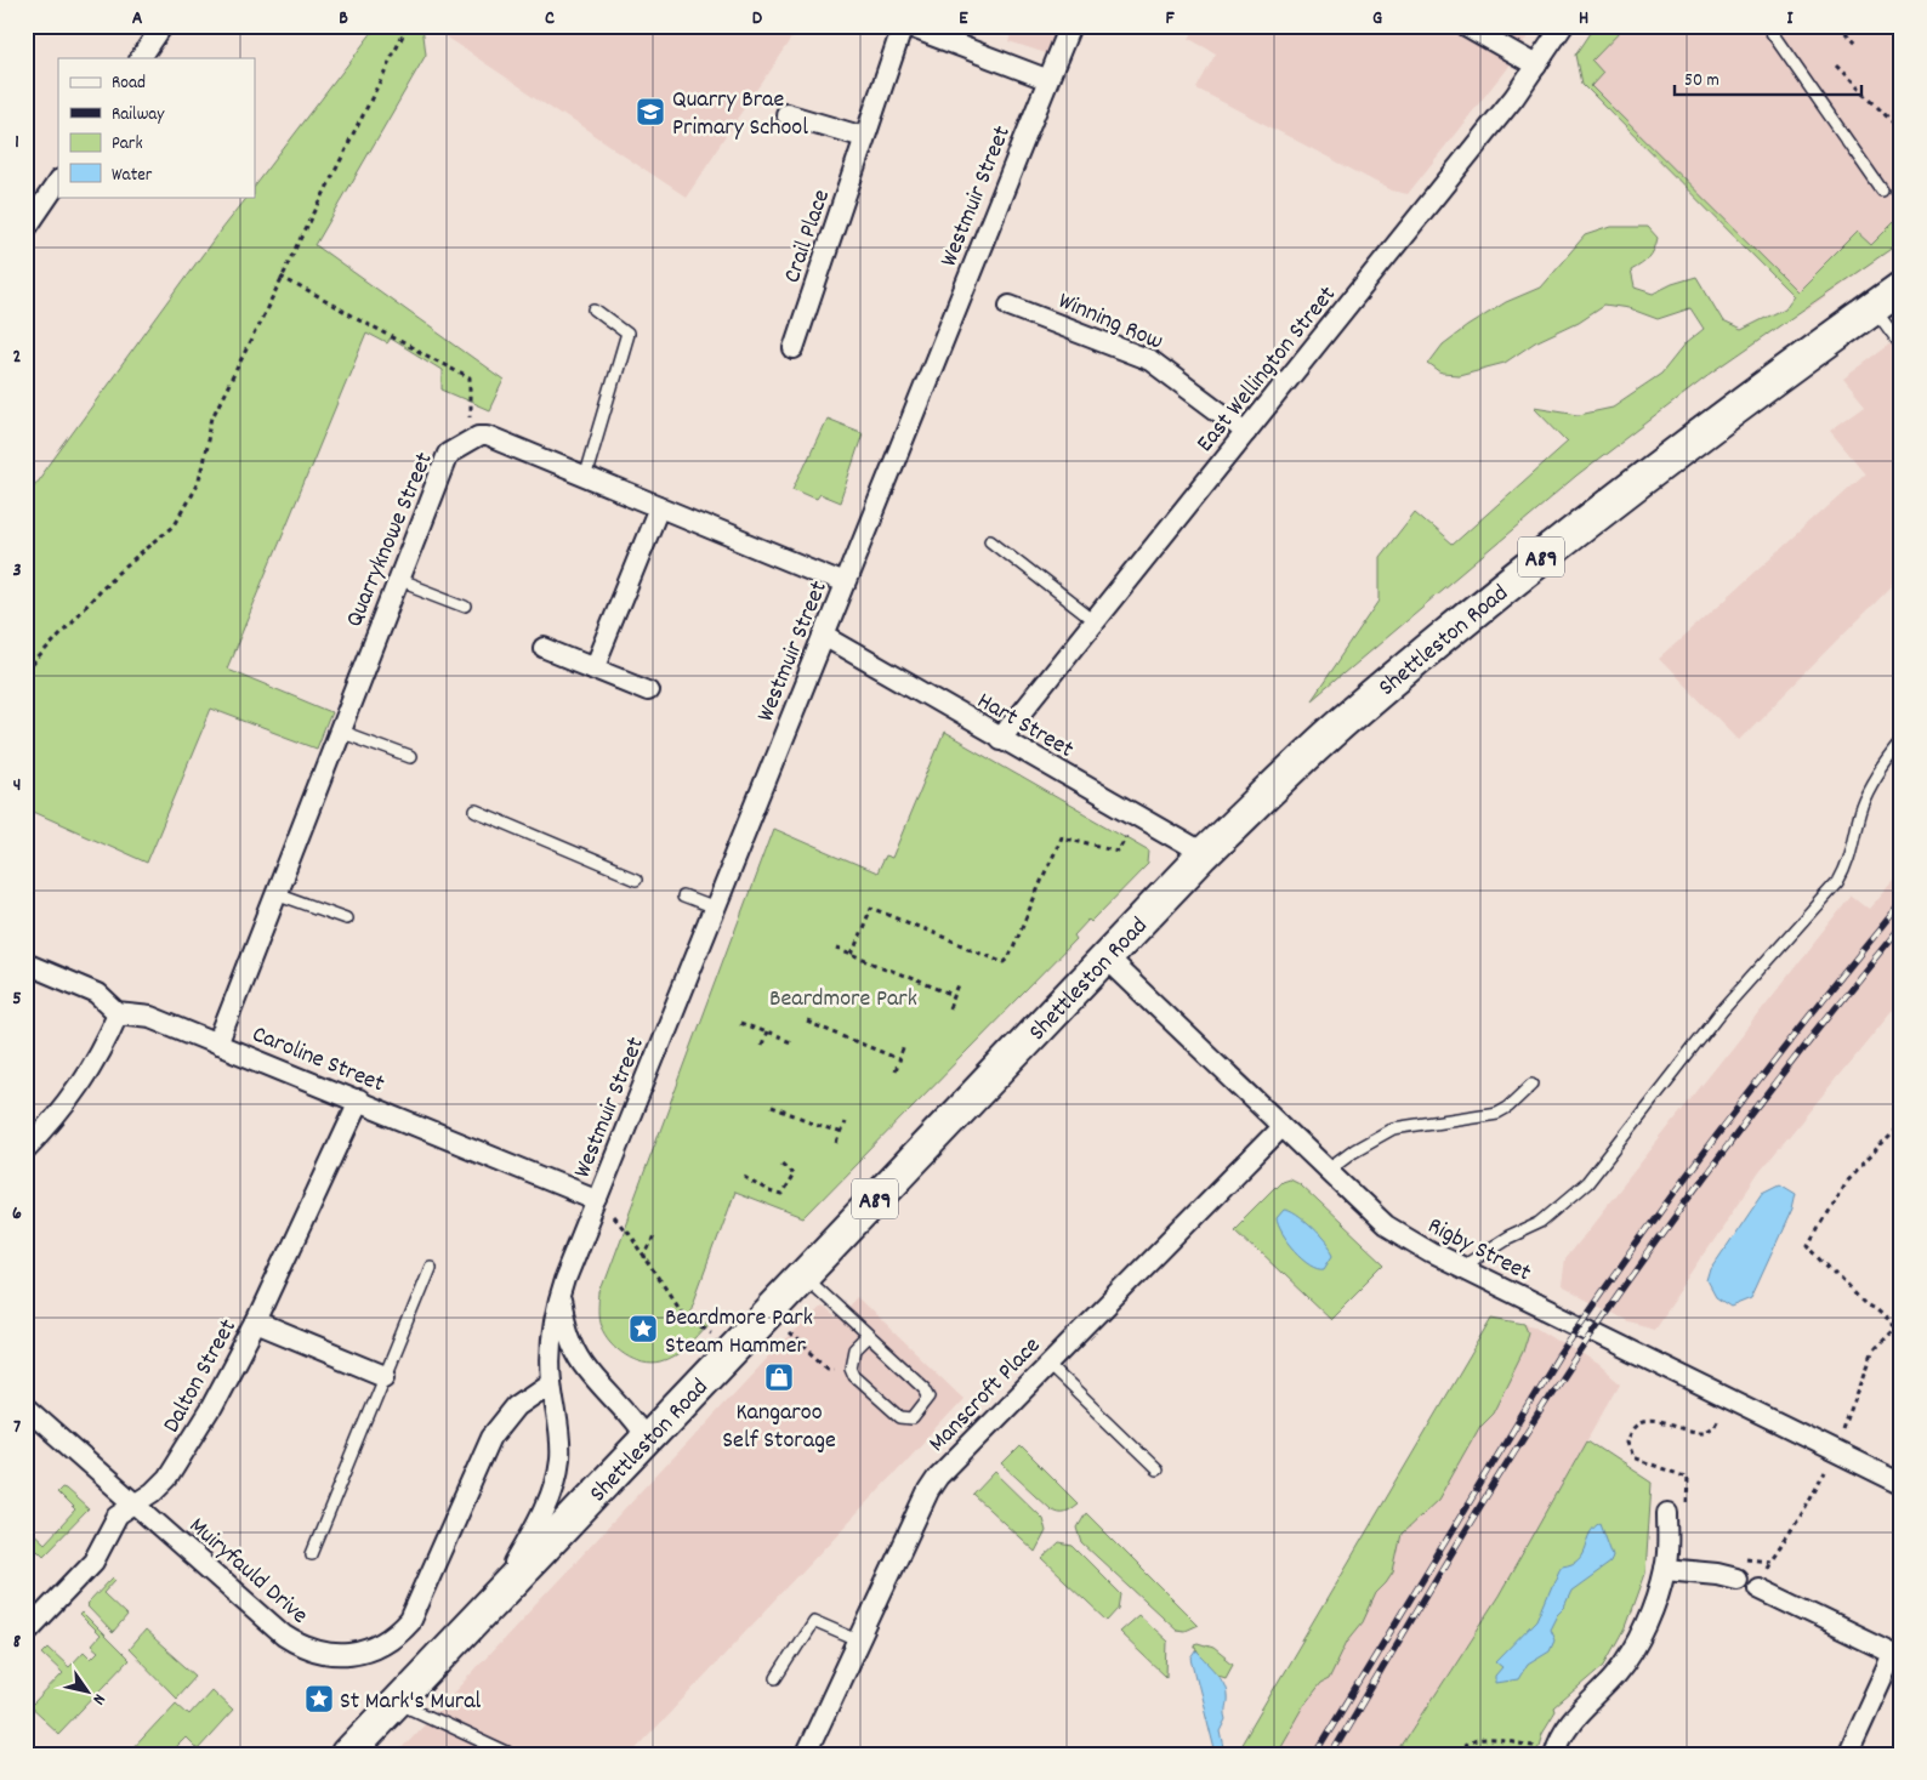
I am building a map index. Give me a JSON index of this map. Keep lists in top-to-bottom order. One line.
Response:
{"streets":{"main road":["A89","Shettleston Road"],"street":["Westmuir Street","Crail Place","Winning Row","East Wellington Street","Quarryknowe Street","Hart Street","Caroline Street","Rigby Street","Dalton Street","Manscroft Place","Muiryfauld Drive"]},"crossings":[["Westmuir Street","Shettleston Road"],["Westmuir Street","Hart Street"],["Westmuir Street","Caroline Street"],["Westmuir Street","Muiryfauld Drive"],["Winning Row","East Wellington Street"],["East Wellington Street","Hart Street"],["Quarryknowe Street","Caroline Street"],["Shettleston Road","Hart Street"],["Shettleston Road","Rigby Street"],["Caroline Street","Dalton Street"],["Rigby Street","Manscroft Place"],["Dalton Street","Muiryfauld Drive"]],"parks":["Beardmore Park"],"places":{"school or university":["Quarry Brae Primary School"],"place":["Beardmore Park Steam Hammer","St Mark's Mural"],"shop":["Kangaroo Self Storage"]},"legend":["Road","Railway","Park","Water"],"scale_bar":"50 m","north":"bottom right","grid":{"columns":["A","B","C","D","E","F","G","H","I"],"rows":["1","2","3","4","5","6","7","8"]}}
